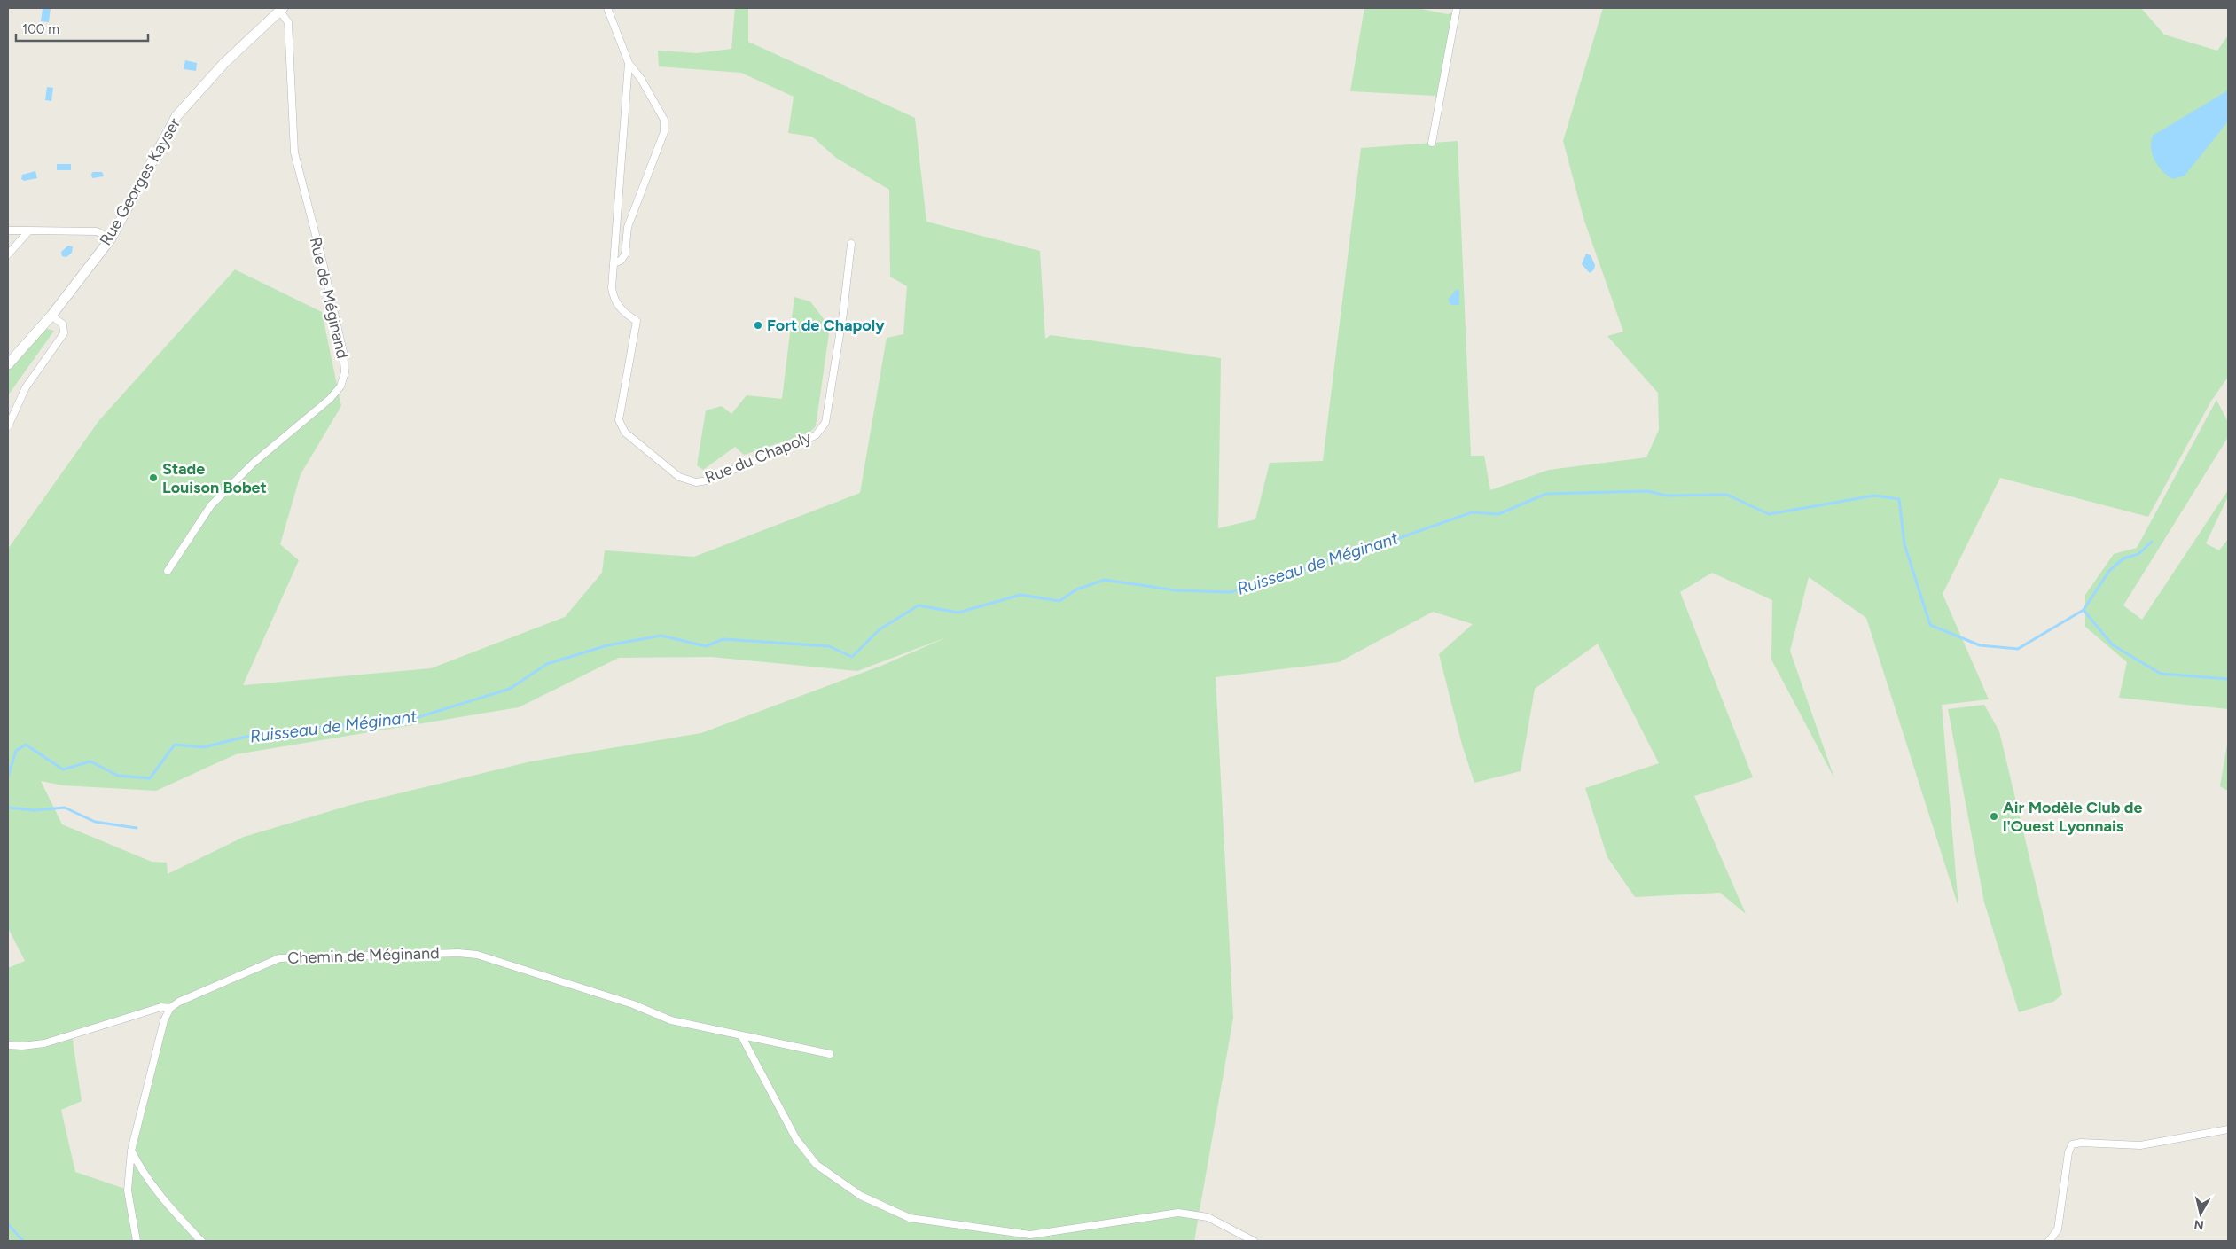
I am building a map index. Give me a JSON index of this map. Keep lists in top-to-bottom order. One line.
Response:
{"streets":{"street":["Rue Georges Kayser","Rue de Méginand","Rue du Chapoly","Chemin de Méginand"]},"crossings":[["Rue Georges Kayser","Rue de Méginand"]],"water":["Ruisseau de Méginant"],"places":["Fort de Chapoly","Stade Louison Bobet","Air Modèle Club de l'Ouest Lyonnais"],"scale_bar":"100 m","north":"bottom"}
